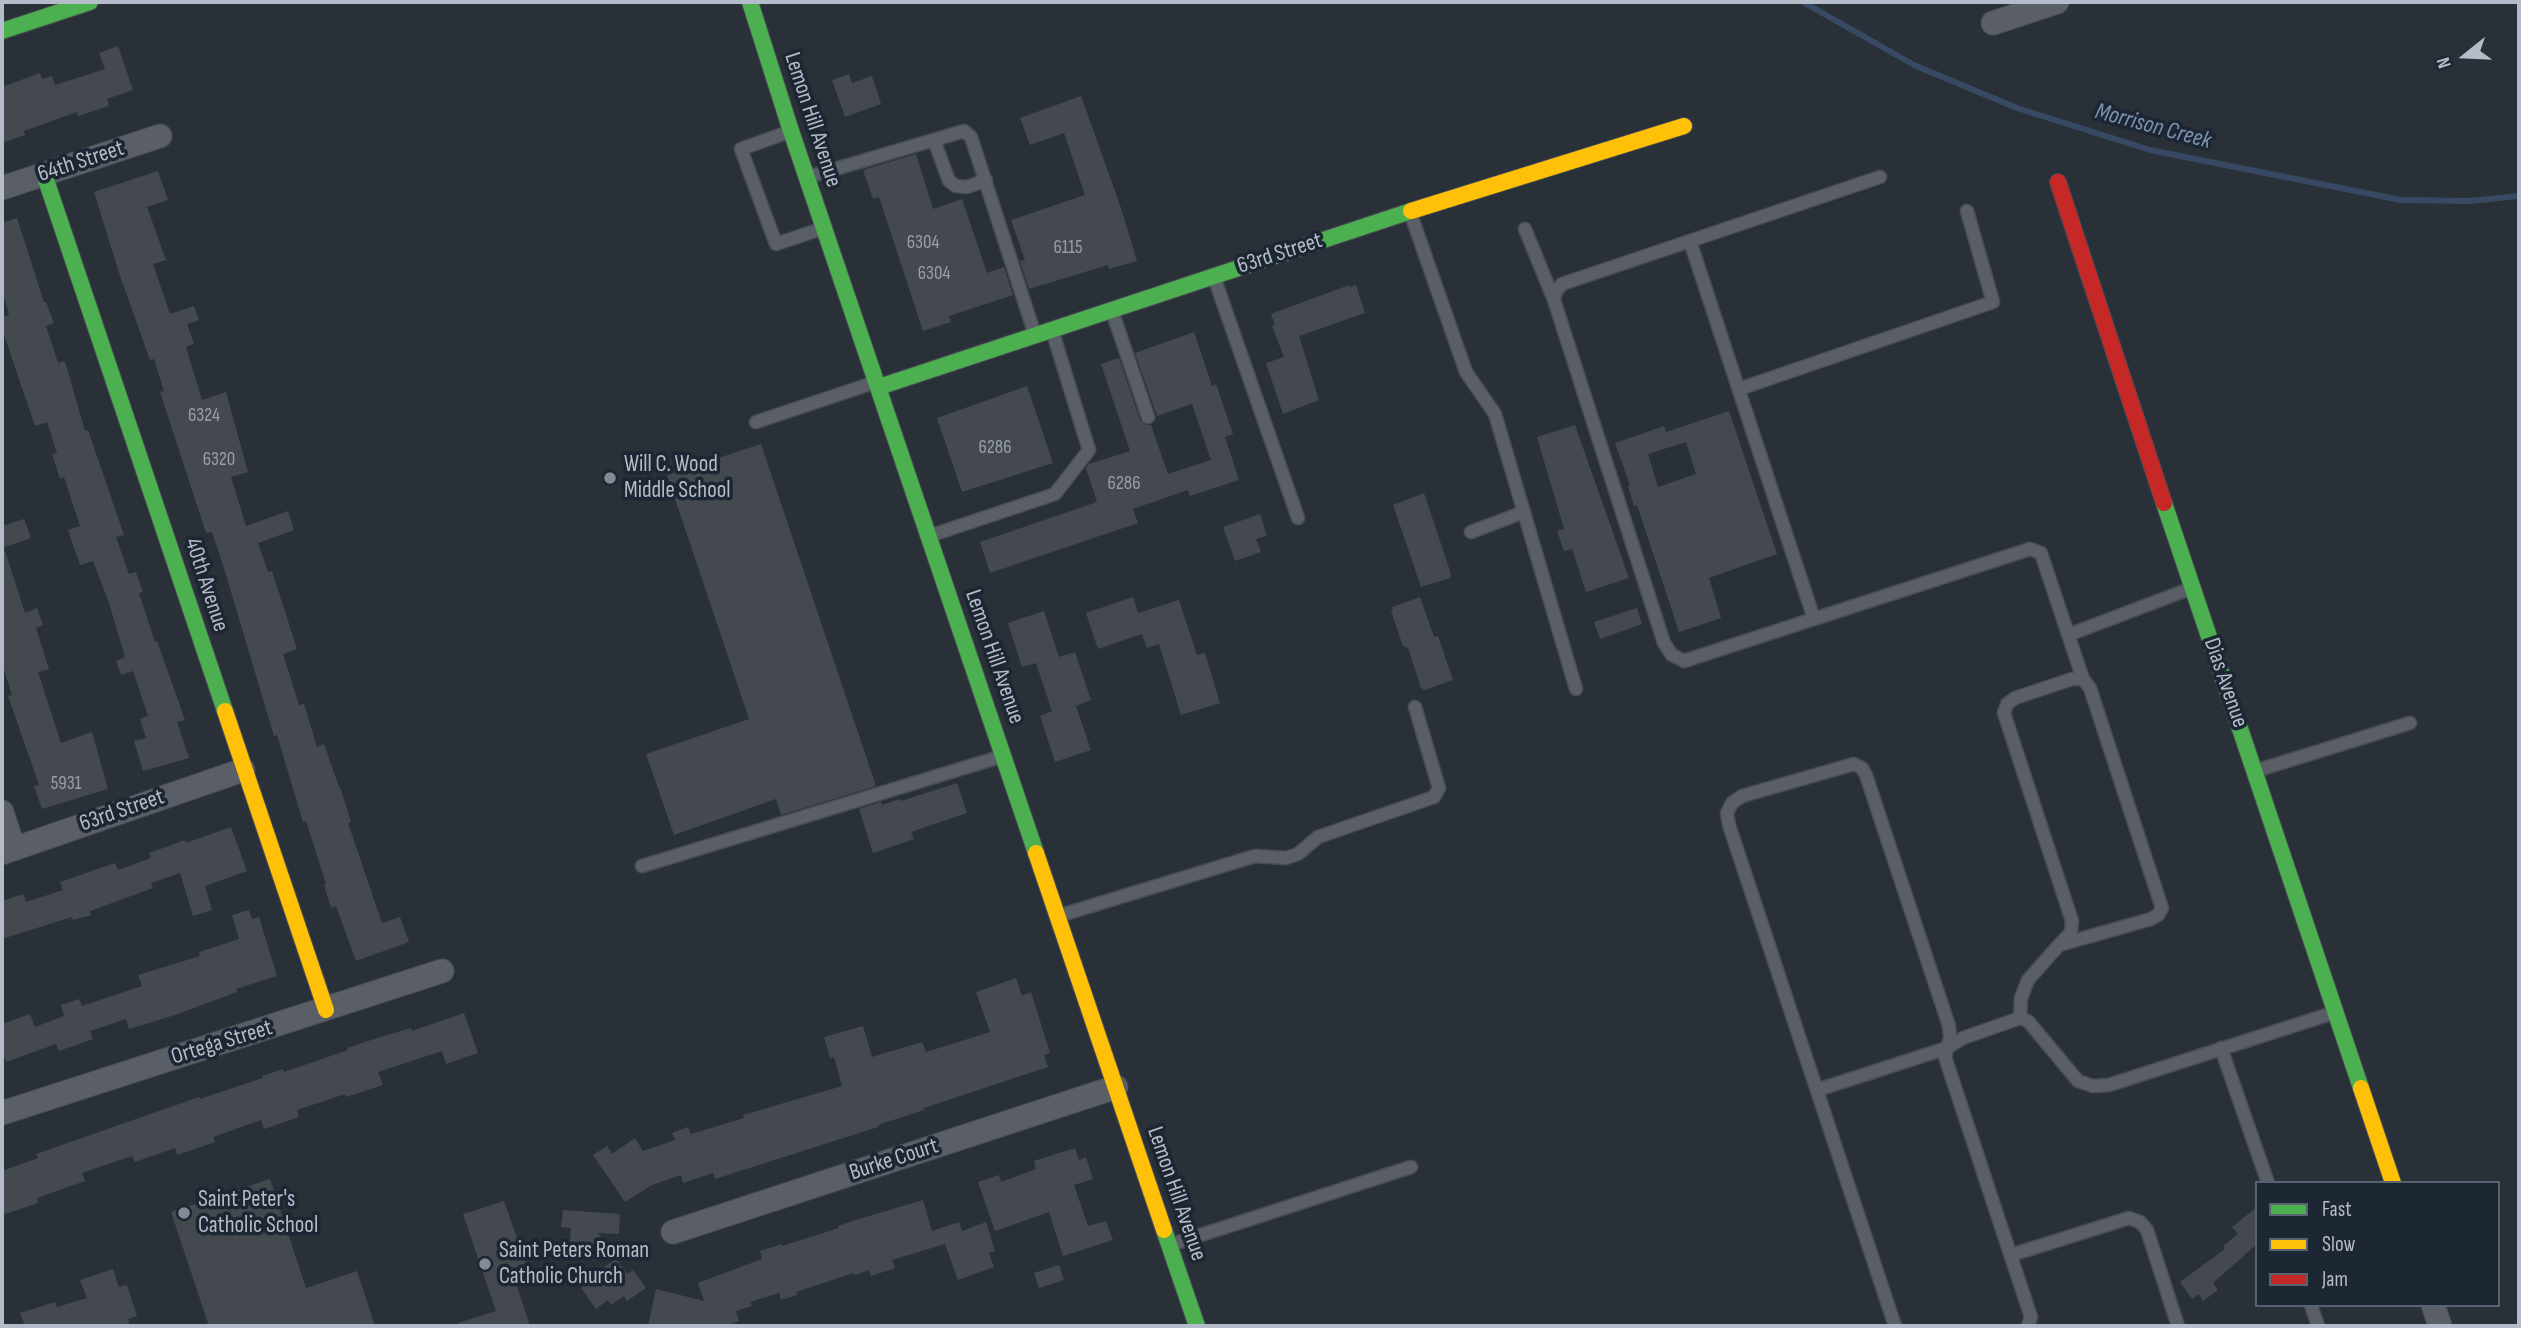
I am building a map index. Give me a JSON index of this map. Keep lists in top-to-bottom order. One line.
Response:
{"streets":{"street":["Lemon Hill Avenue","64th Street","63rd Street","40th Avenue","Dias Avenue","Ortega Street","Burke Court"]},"crossings":[["Lemon Hill Avenue","63rd Street"],["Lemon Hill Avenue","Burke Court"],["64th Street","40th Avenue"],["63rd Street","40th Avenue"],["40th Avenue","Ortega Street"]],"water":["Morrison Creek"],"places":["Will C. Wood Middle School","Saint Peter's Catholic School","Saint Peters Roman Catholic Church"],"house_numbers":["6304","6115","6304","6324","6286","6320","6286","5931"],"legend":["Fast","Slow","Jam"],"north":"left"}
